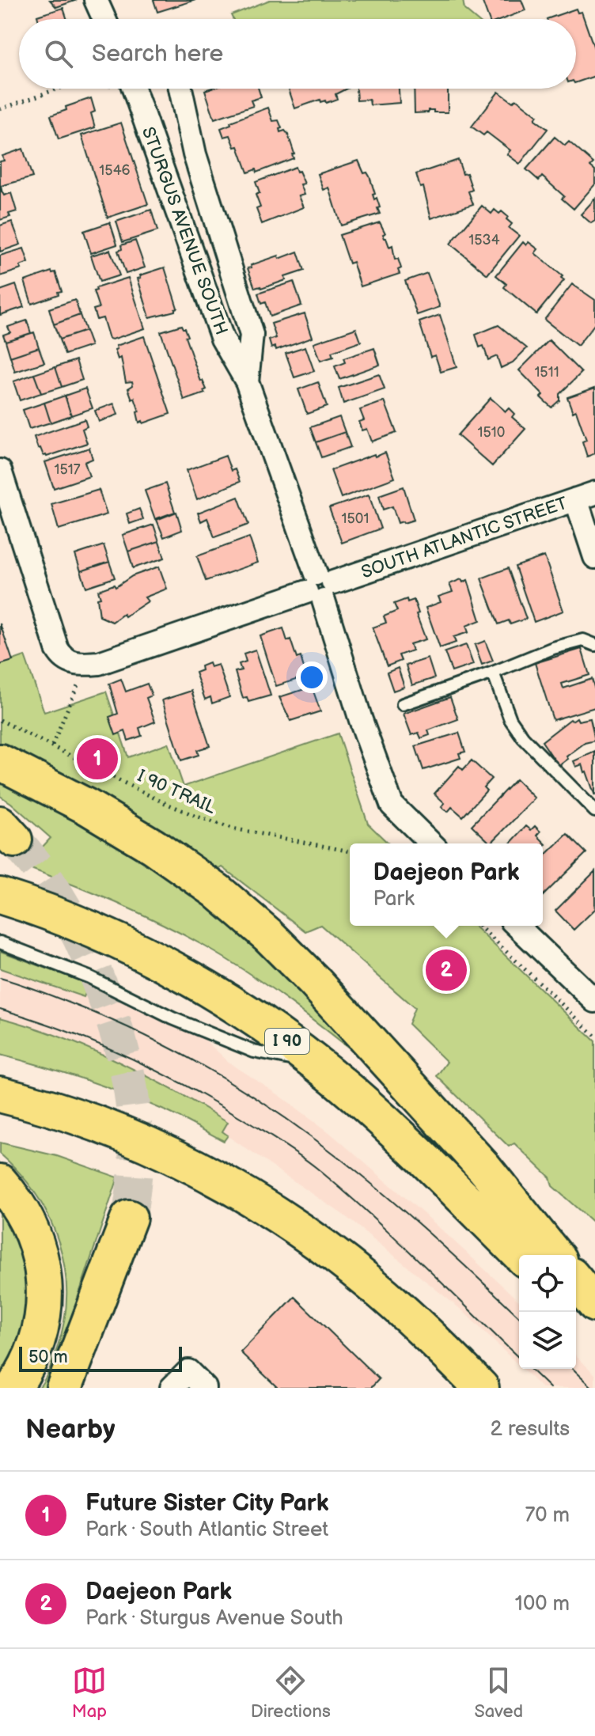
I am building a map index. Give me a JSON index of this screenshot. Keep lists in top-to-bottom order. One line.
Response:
{"streets":{"highway":["I 90"],"street":["STURGUS AVENUE SOUTH","SOUTH ATLANTIC STREET"],"path":["I 90 TRAIL"]},"crossings":[["STURGUS AVENUE SOUTH","SOUTH ATLANTIC STREET"]],"house_numbers":["1546","1534","1511","1510","1517","1501"],"scale_bar":"50 m","page":{"search":"Search here","pins":["1","2"],"popup":["Daejeon Park","Park"],"scale":"50 m","heading":["Nearby","2 results"],"list":[{"mark":"1","name":"Future Sister City Park","note":"Park · South Atlantic Street","value":"70 m"},{"mark":"2","name":"Daejeon Park","note":"Park · Sturgus Avenue South","value":"100 m"}],"nav":["Map","Directions","Saved"]}}
